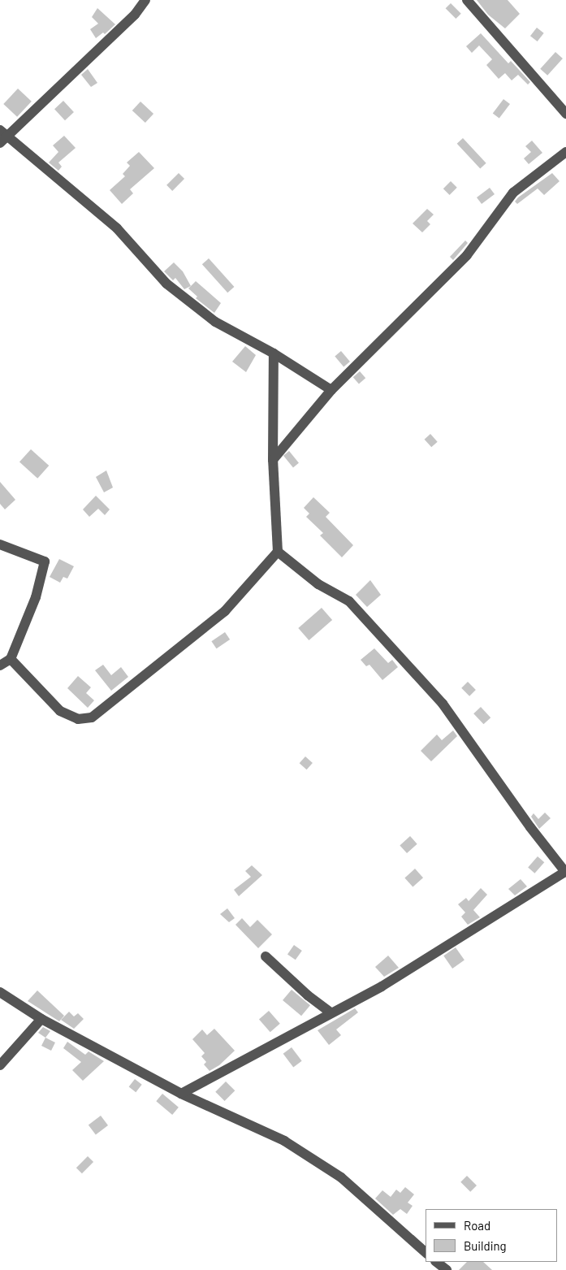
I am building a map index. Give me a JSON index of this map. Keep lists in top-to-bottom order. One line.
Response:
{"legend":["Road","Building"]}
